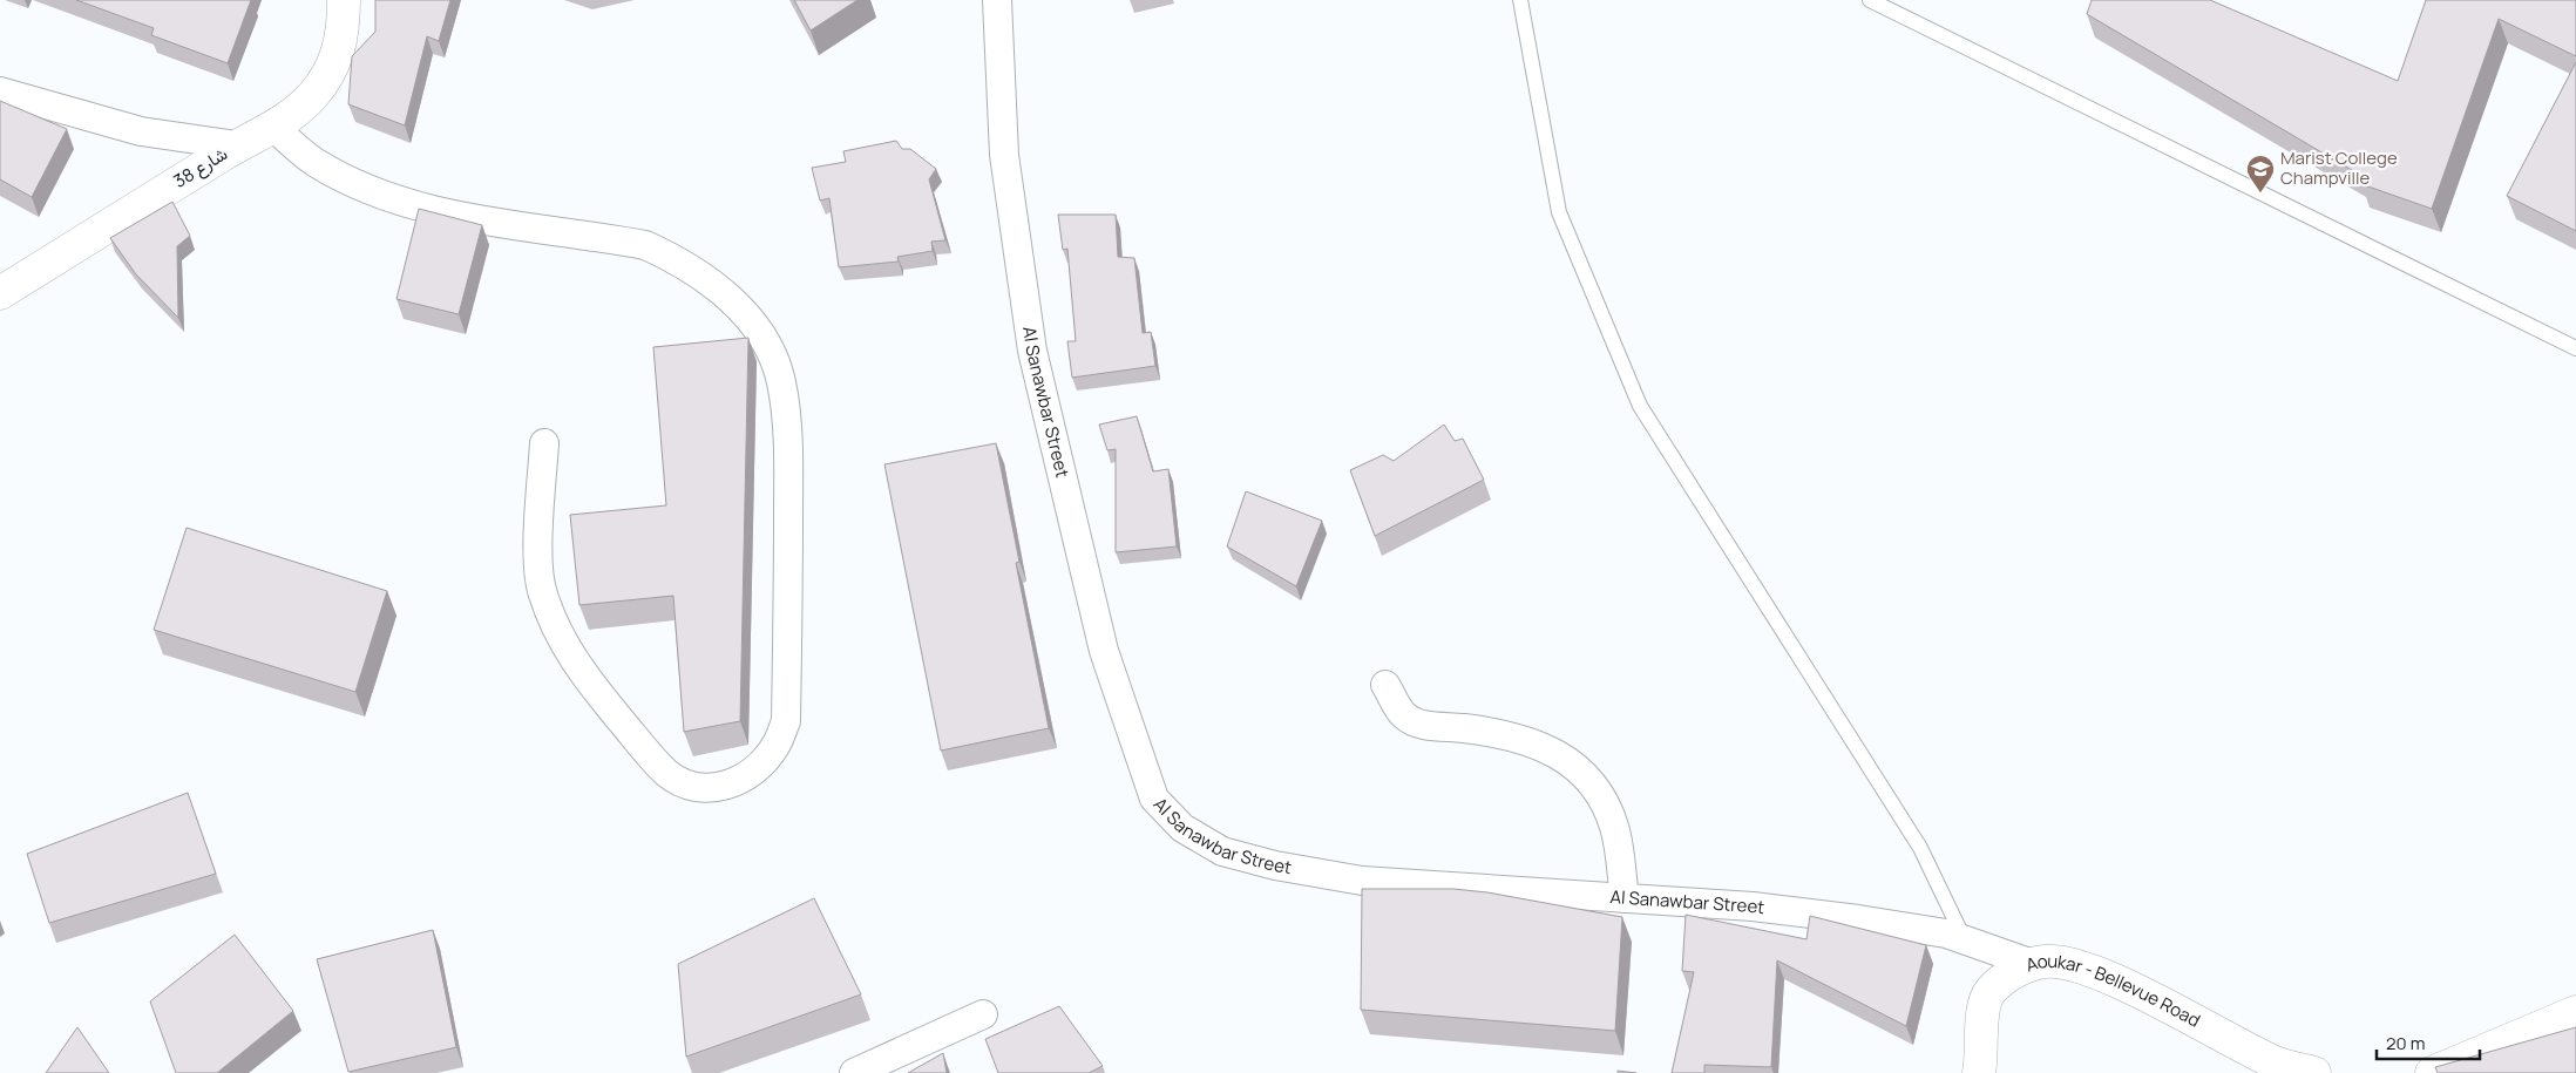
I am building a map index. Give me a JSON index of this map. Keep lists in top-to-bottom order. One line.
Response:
{"streets":{"street":["شارع 38","Al Sanawbar Street","Aoukar - Bellevue Road"]},"crossings":[["Al Sanawbar Street","Aoukar - Bellevue Road"]],"places":{"school or university":["Marist College Champville"]},"scale_bar":"20 m"}
